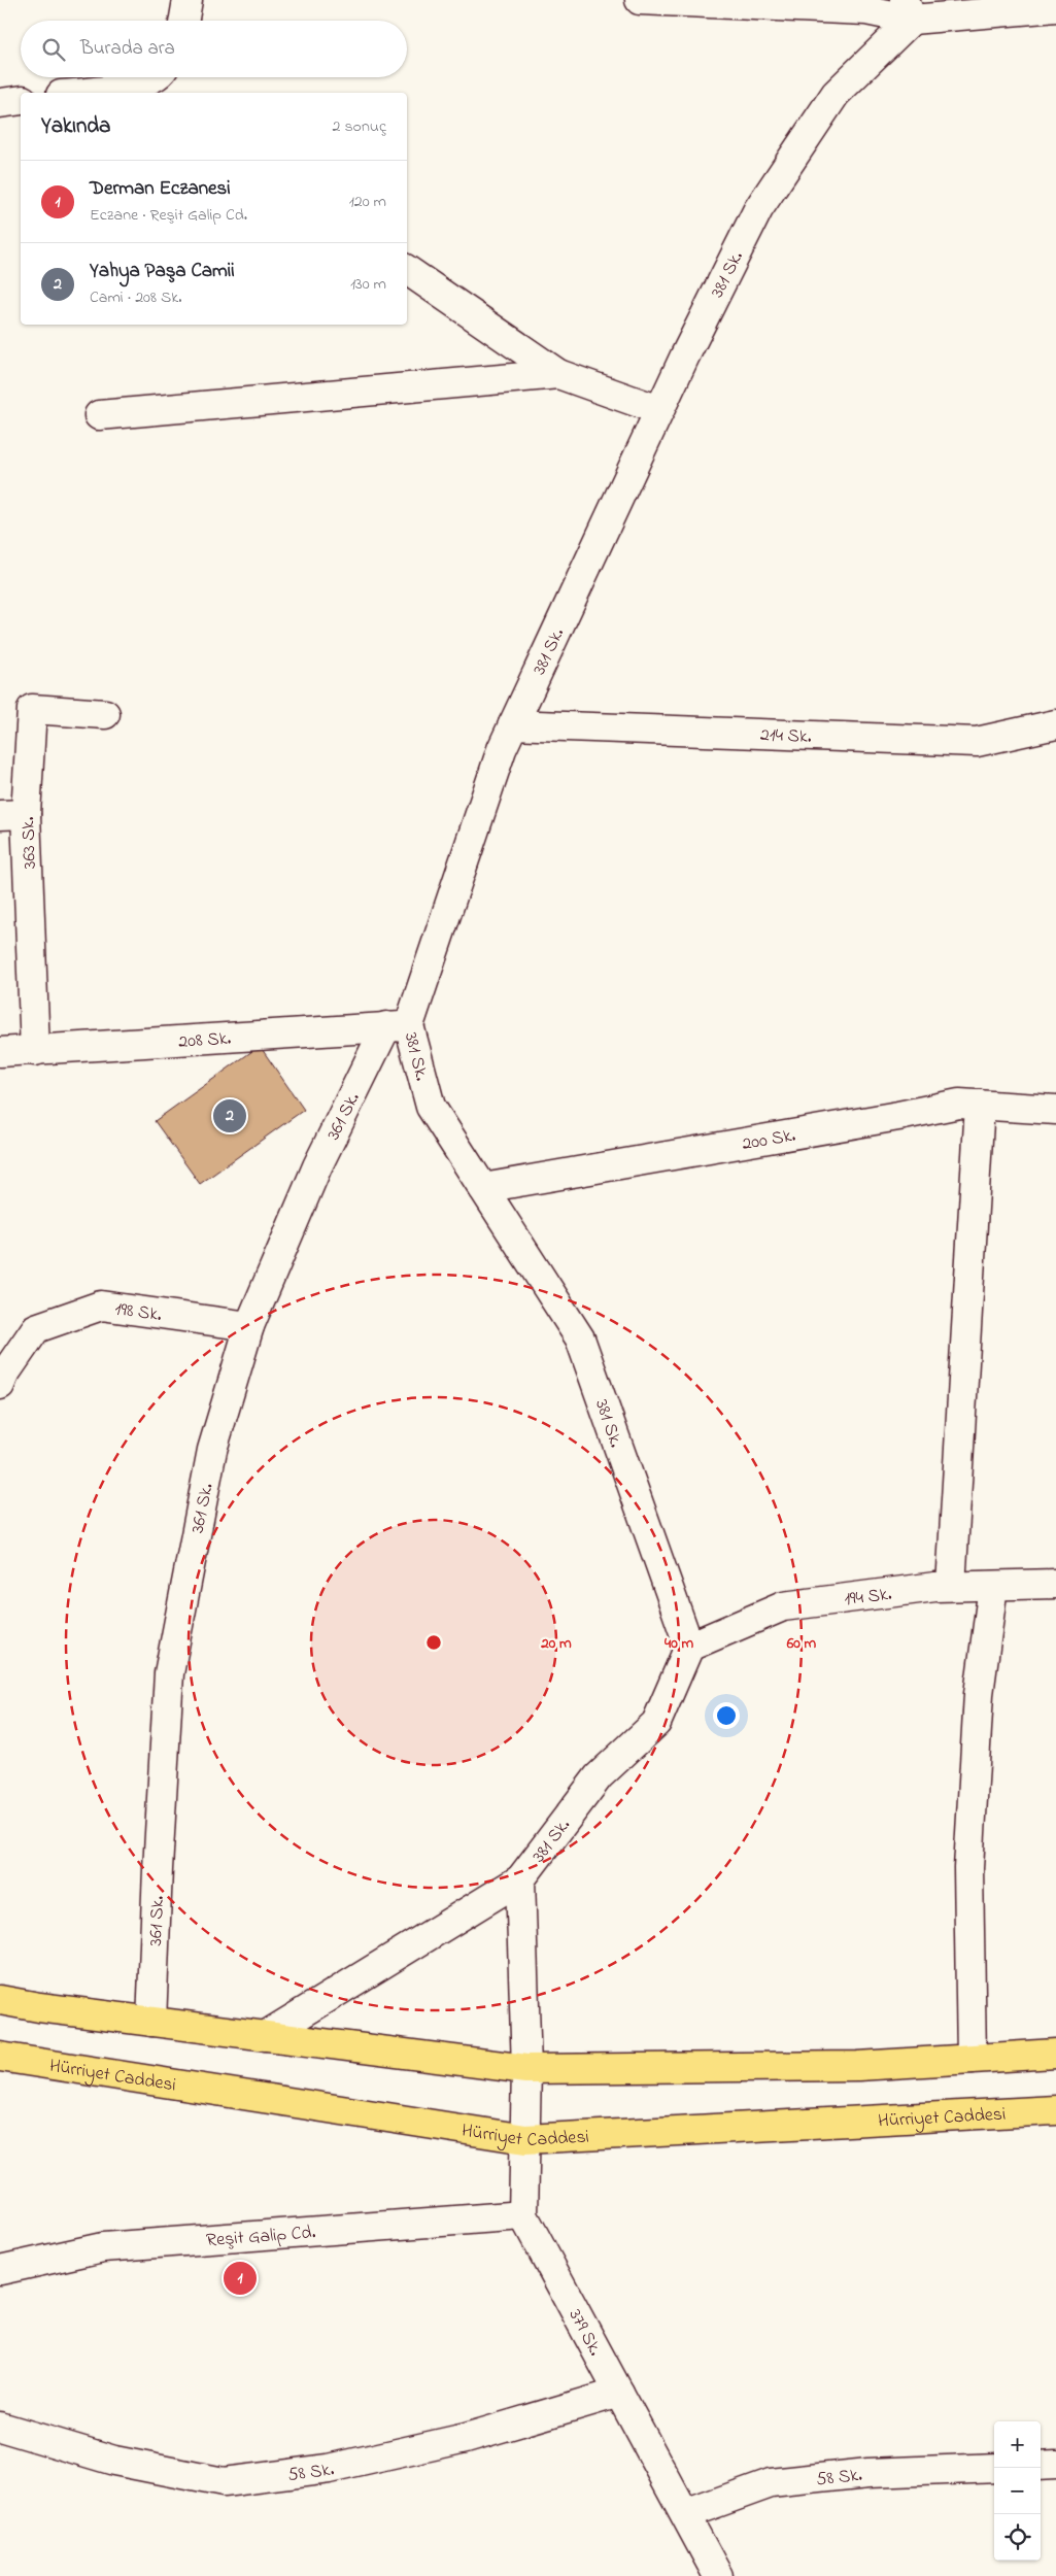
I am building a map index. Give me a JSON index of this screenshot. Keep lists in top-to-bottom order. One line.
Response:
{"streets":{"main road":["Hürriyet Caddesi"],"street":["381 Sk.","214 Sk.","363 Sk.","208 Sk.","361 Sk.","200 Sk.","198 Sk.","194 Sk.","Reşit Galip Cd.","379 Sk.","58 Sk."]},"crossings":[["381 Sk.","214 Sk."],["381 Sk.","208 Sk."],["381 Sk.","361 Sk."],["381 Sk.","200 Sk."],["381 Sk.","194 Sk."],["381 Sk.","379 Sk."],["363 Sk.","208 Sk."],["208 Sk.","361 Sk."],["361 Sk.","198 Sk."],["Hürriyet Caddesi","379 Sk."],["Reşit Galip Cd.","379 Sk."],["379 Sk.","58 Sk."]],"page":{"search":"Burada ara","heading":["Yakında","2 sonuç"],"list":[{"mark":"1","name":"Derman Eczanesi","note":"Eczane · Reşit Galip Cd.","value":"120 m"},{"mark":"2","name":"Yahya Paşa Camii","note":"Cami · 208 Sk.","value":"130 m"}],"pins":["2","1"],"map_buttons":["+","−"]},"rings":["20 m","40 m","60 m"]}
